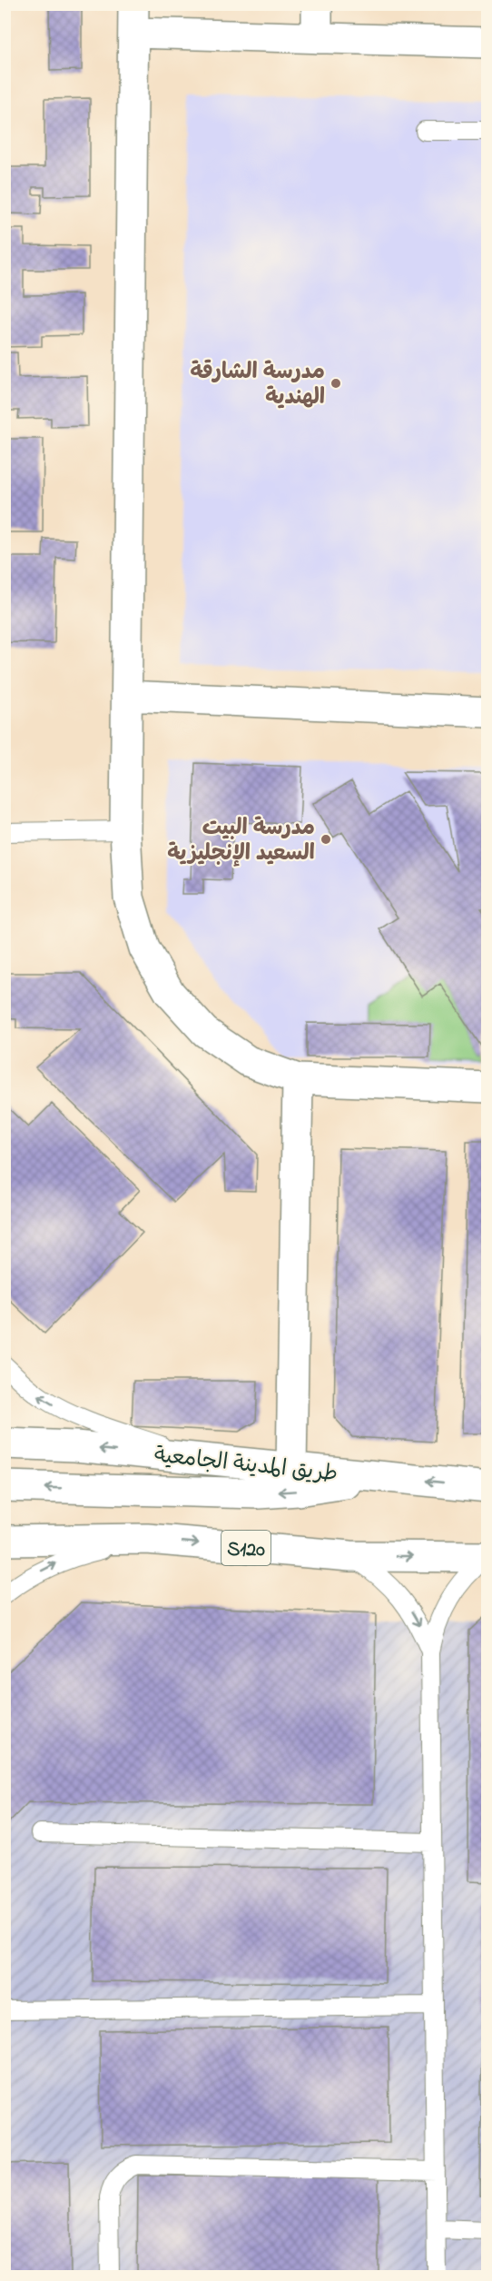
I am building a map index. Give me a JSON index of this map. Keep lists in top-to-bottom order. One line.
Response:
{"streets":{"street":["طريق المدينة الجامعية","S120"]},"places":["مدرسة الشارقة الهندية","مدرسة البيت السعيد الإنجليزية"]}
